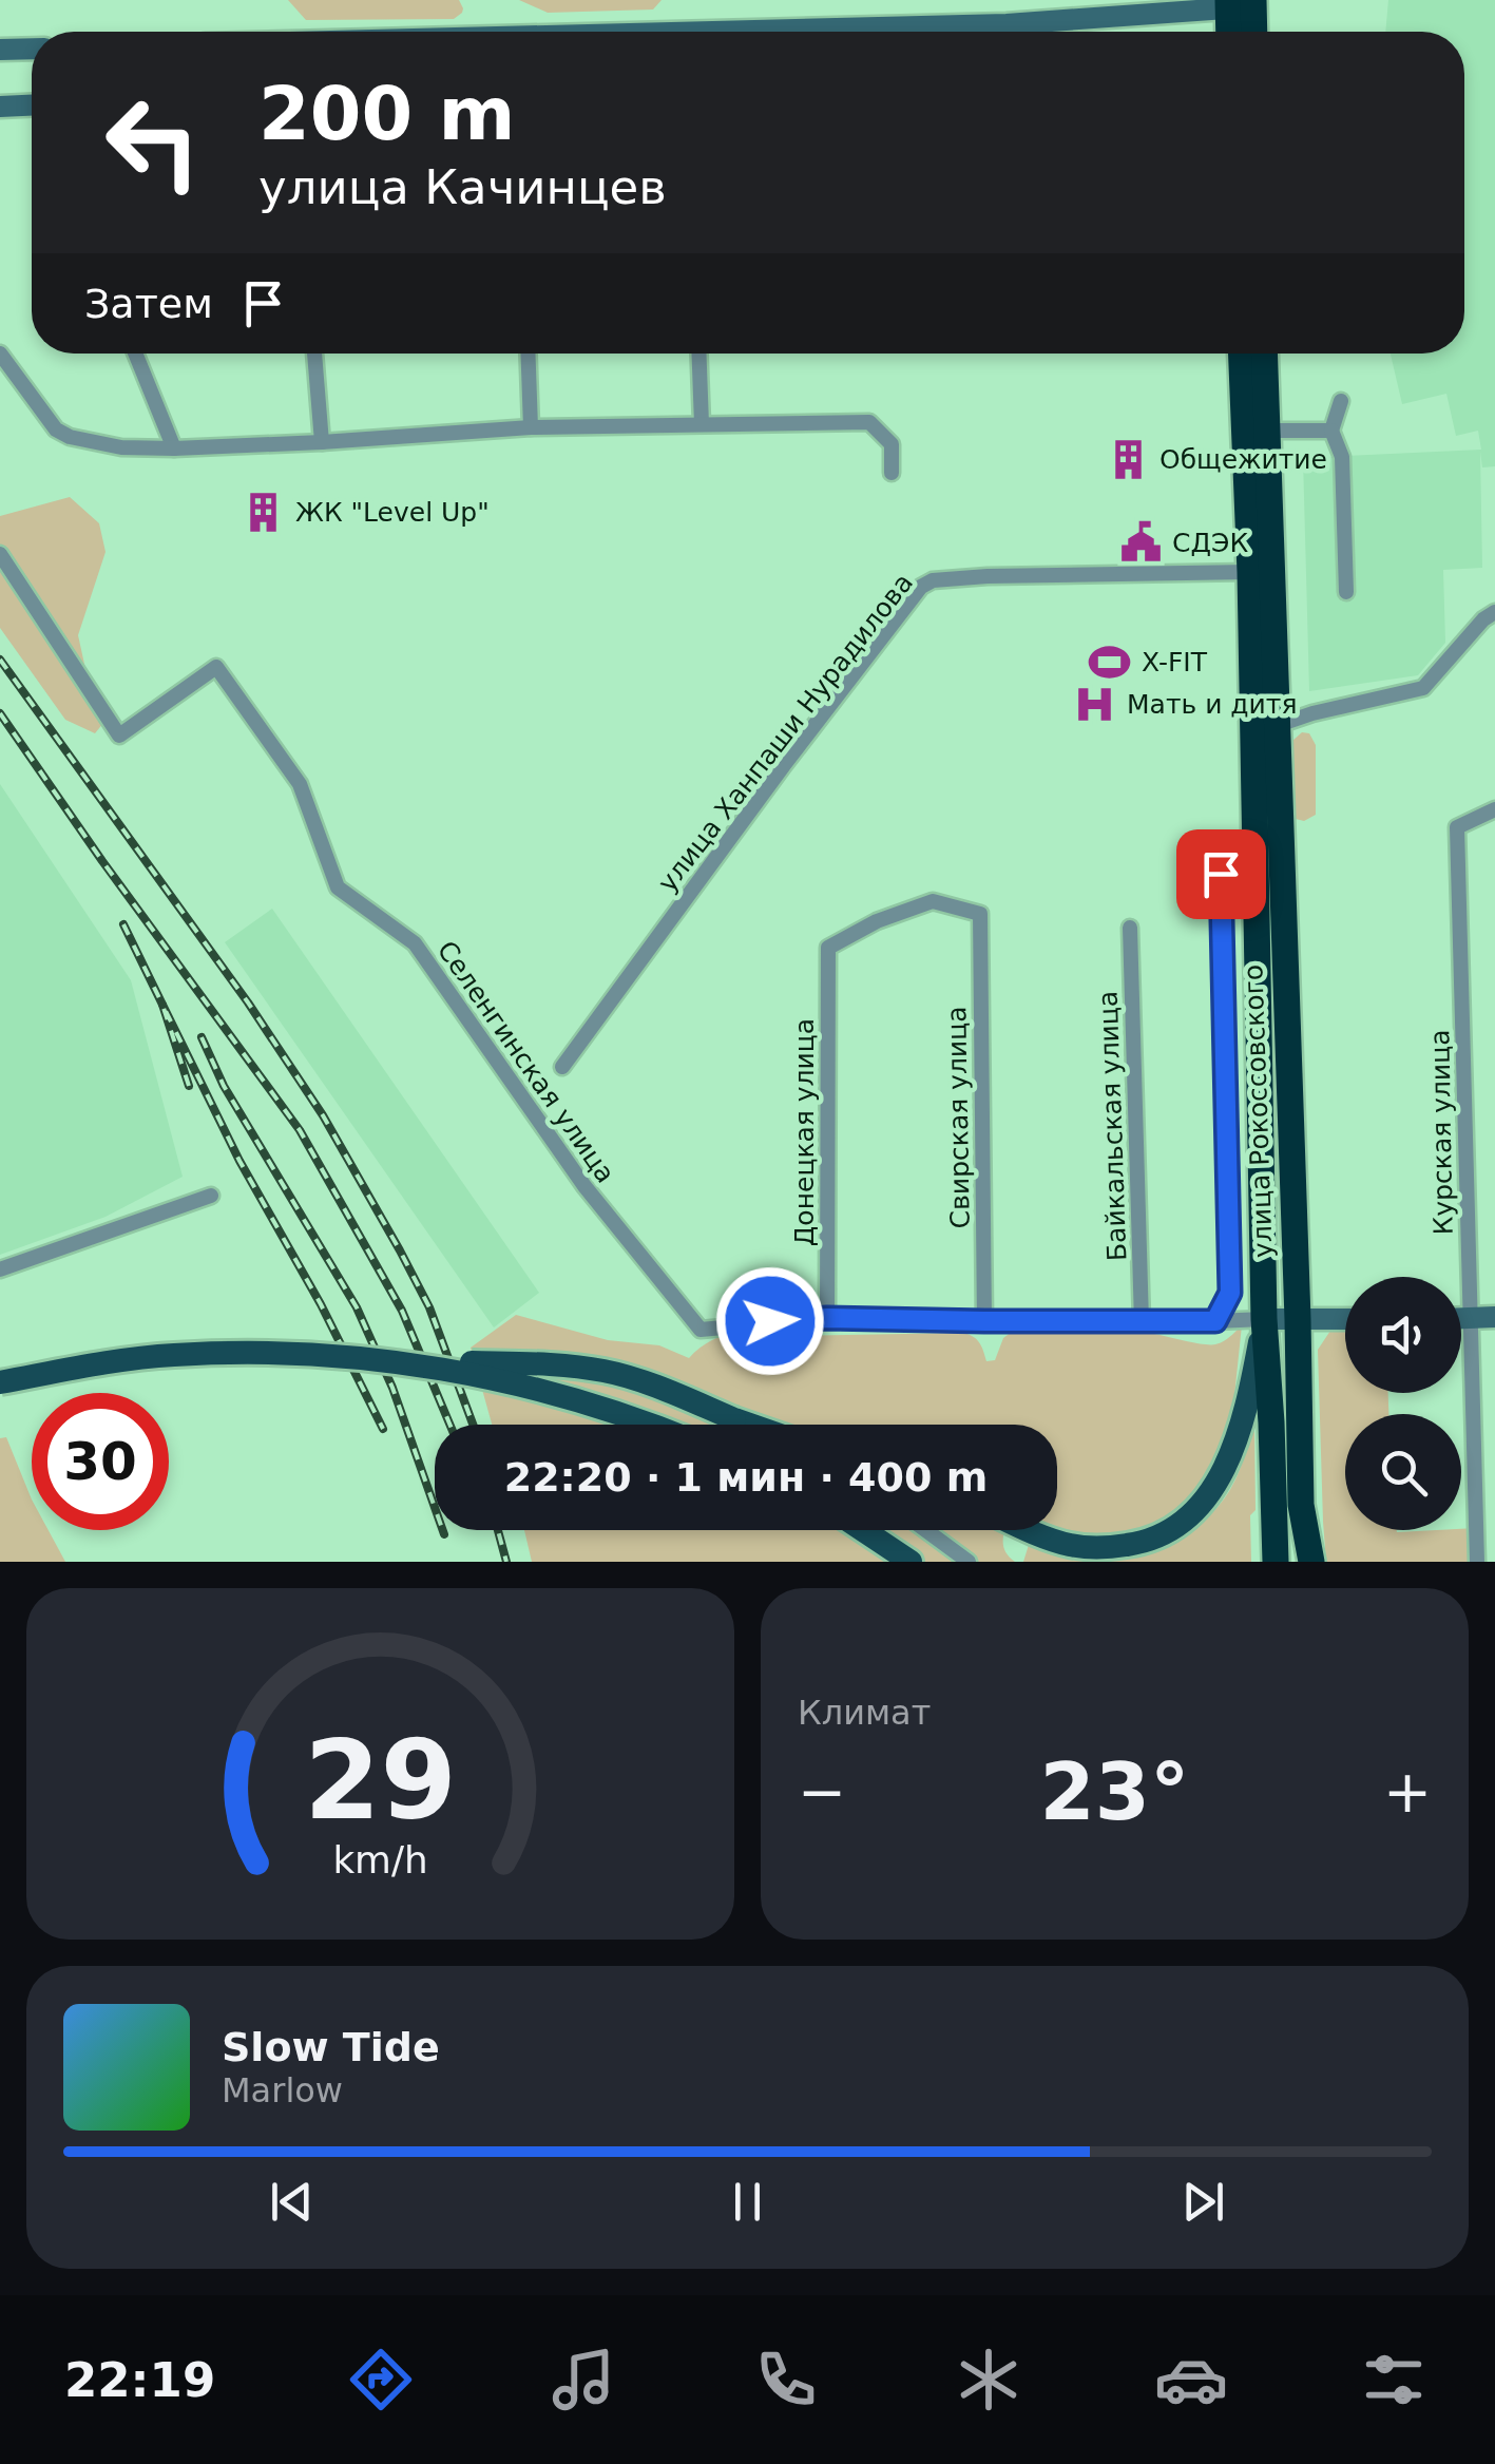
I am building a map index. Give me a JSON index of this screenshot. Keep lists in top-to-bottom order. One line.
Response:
{"streets":{"highway":["улица Рокоссовского"],"street":["улица Ханпаши Нурадилова","Селенгинская улица","Свирская улица","Байкальская улица","Донецкая улица","Курская улица"]},"crossings":[["улица Ханпаши Нурадилова","улица Рокоссовского"],["Селенгинская улица","Донецкая улица"],["Свирская улица","Донецкая улица"]],"places":{"building":["Общежитие","ЖК \"Level Up\""],"public building":["СДЭК"],"sports":["X-FIT"],"hospital":["Мать и дитя"]},"page":{"turn":["200 m","улица Качинцев"],"then":"Затем","limit":"30","trip":"22:20 · 1 мин · 400 m","tile":"Климат","heat":["−","23°","+"],"song":["Slow Tide","Marlow"],"tabs":"22:19","gauge":["29","km/h"]}}
